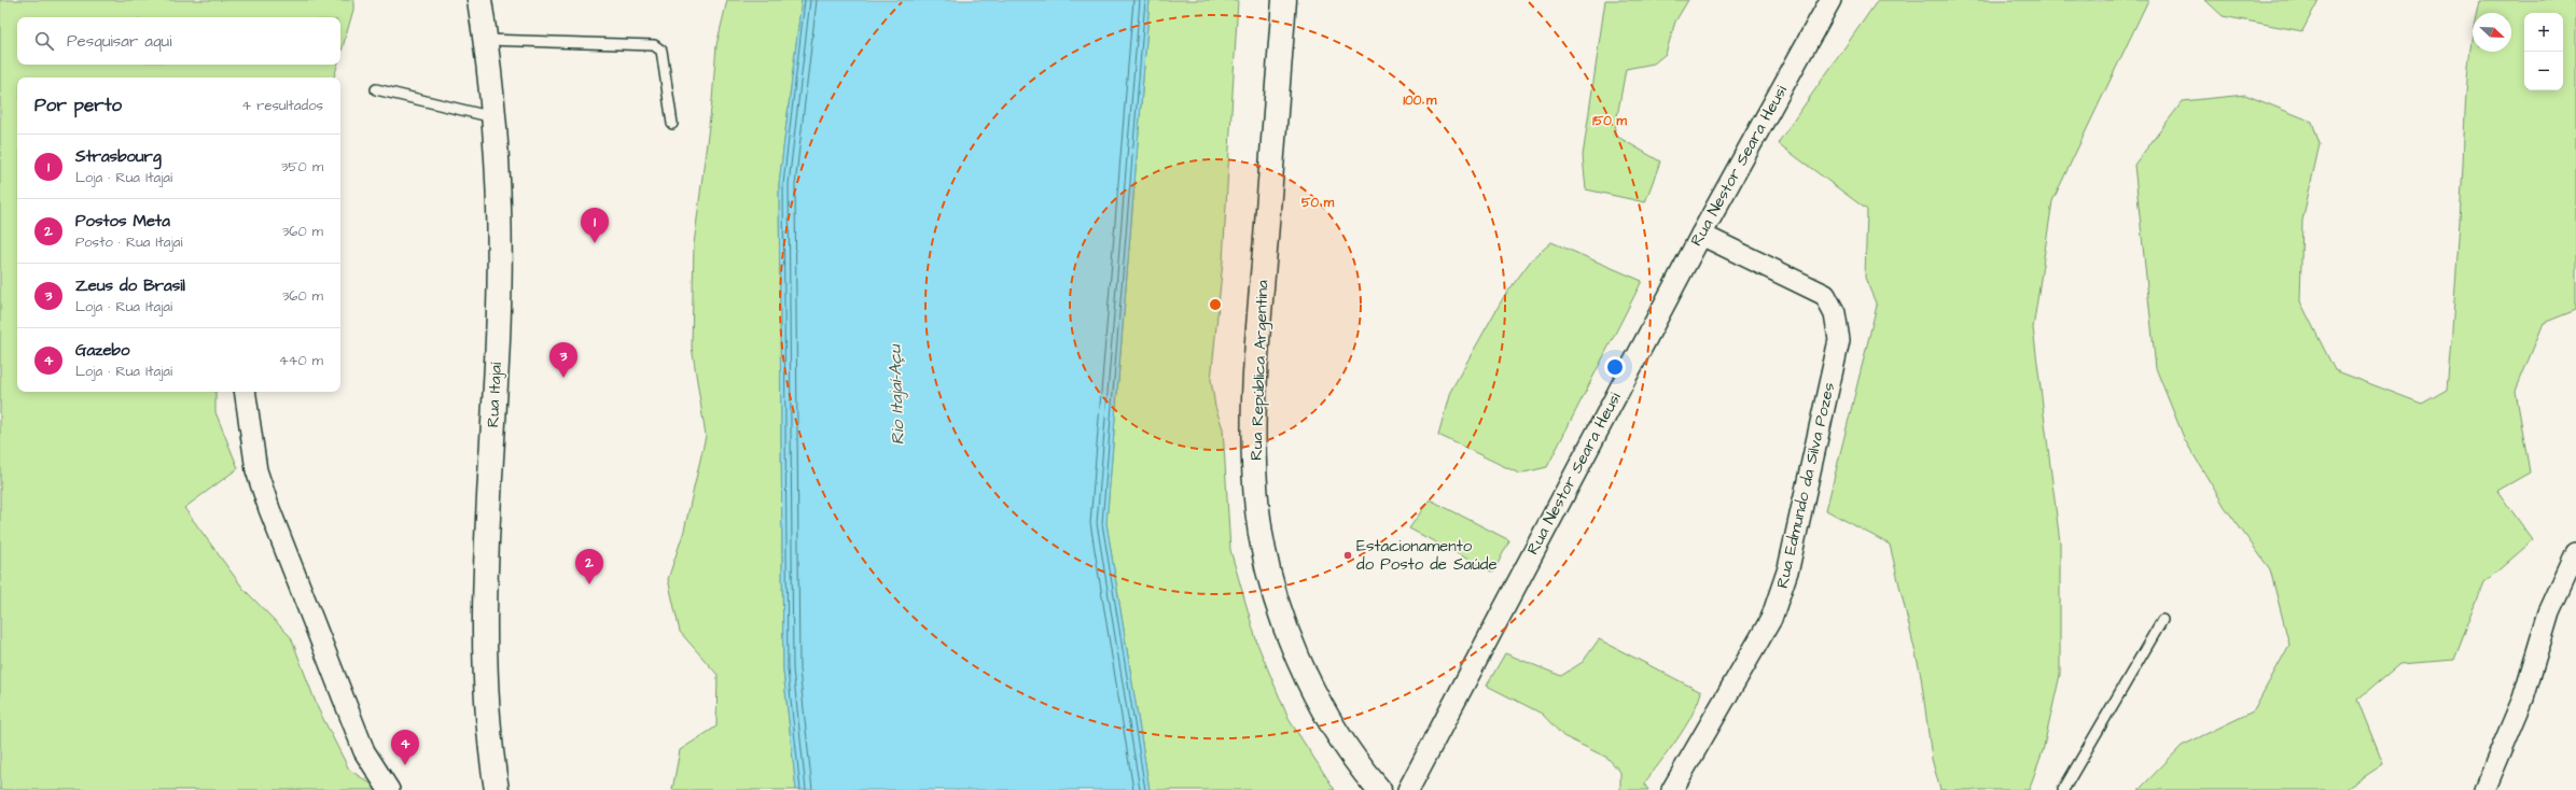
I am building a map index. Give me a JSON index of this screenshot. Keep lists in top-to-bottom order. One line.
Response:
{"streets":{"main road":["Rua República Argentina","Rua Itajaí"],"street":["Rua Nestor Seara Heusi","Rua Edmundo da Silva Pozes"]},"crossings":[["Rua Nestor Seara Heusi","Rua Edmundo da Silva Pozes"]],"water":["Rio Itajaí-Açu"],"places":["Estacionamento do Posto de Saúde"],"north":"bottom right","page":{"map_buttons":["+","−"],"search":"Pesquisar aqui","heading":["Por perto","4 resultados"],"list":[{"mark":"1","name":"Strasbourg","note":"Loja · Rua Itajaí","value":"350 m"},{"mark":"2","name":"Postos Meta","note":"Posto · Rua Itajaí","value":"360 m"},{"mark":"3","name":"Zeus do Brasil","note":"Loja · Rua Itajaí","value":"360 m"},{"mark":"4","name":"Gazebo","note":"Loja · Rua Itajaí","value":"440 m"}],"pins":["1","3","2","4"]},"rings":["100 m","150 m","50 m"]}
